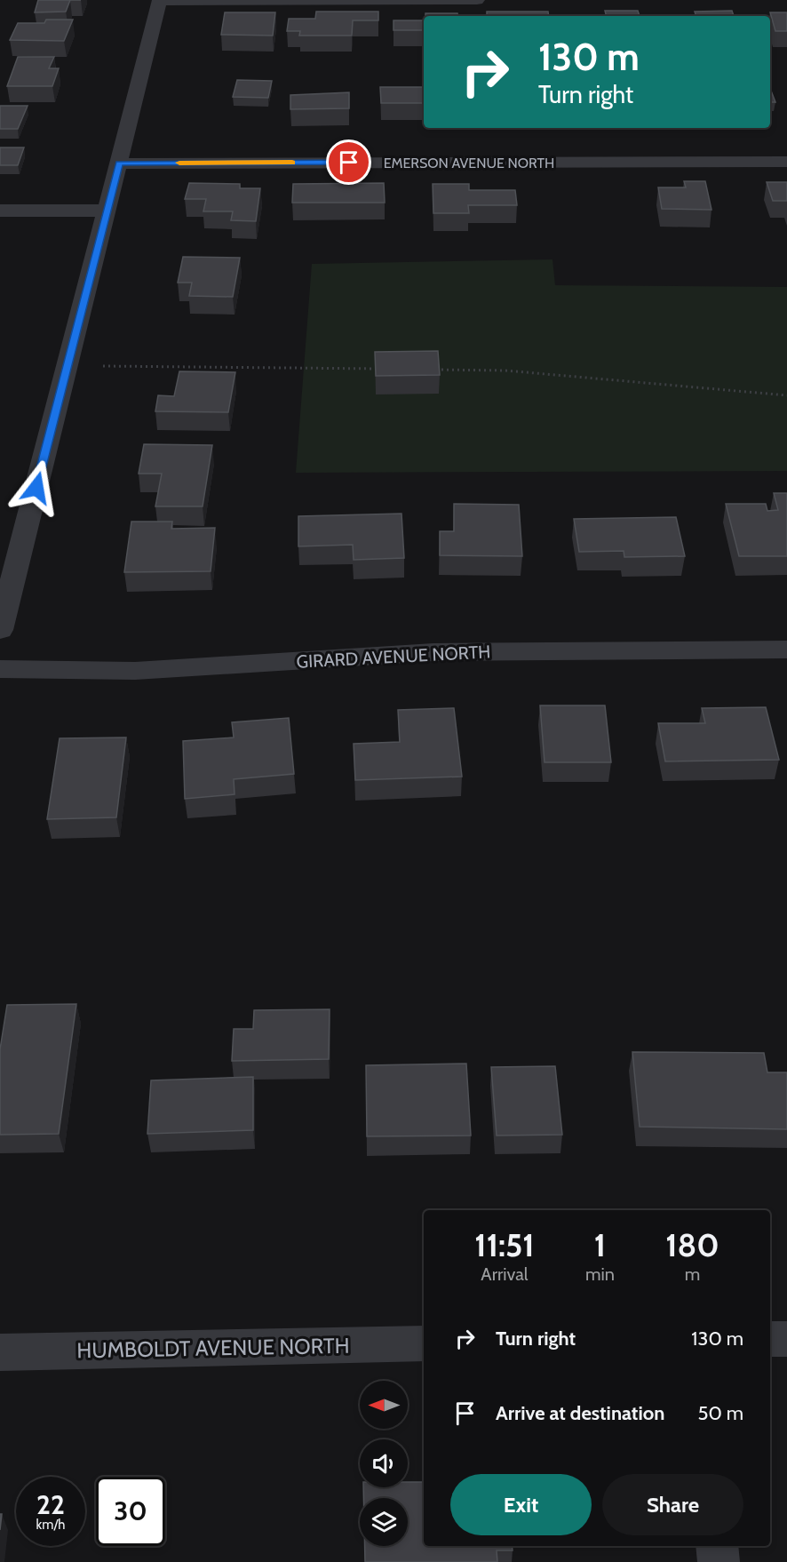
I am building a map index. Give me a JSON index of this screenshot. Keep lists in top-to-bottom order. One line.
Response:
{"streets":{"street":["EMERSON AVENUE NORTH","GIRARD AVENUE NORTH","HUMBOLDT AVENUE NORTH"]},"north":"left","page":{"turn":["130 m","Turn right"],"eta":["11:51","Arrival","1","min","180","m"],"list":[{"name":"Turn right","value":"130 m"},{"name":"Arrive at destination","value":"50 m"}],"buttons":["Exit","Share"],"speed":"22 km/h","limit":"30"}}
